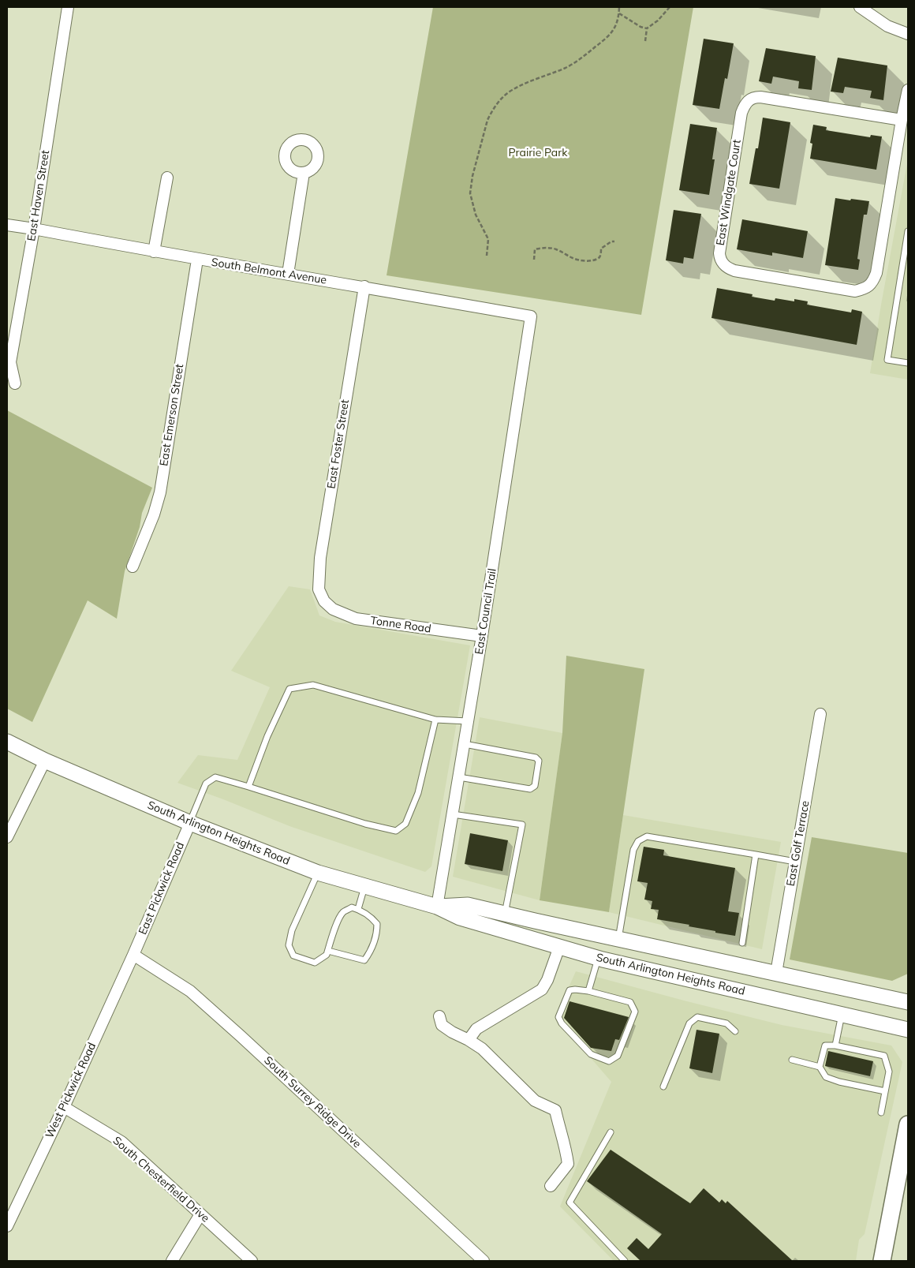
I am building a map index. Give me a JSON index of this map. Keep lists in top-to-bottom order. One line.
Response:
{"streets":{"main road":["South Arlington Heights Road"],"street":["East Windgate Court","East Haven Street","South Belmont Avenue","East Emerson Street","East Foster Street","East Council Trail","Tonne Road","East Golf Terrace","East Pickwick Road","West Pickwick Road","South Surrey Ridge Drive","South Chesterfield Drive"]},"crossings":[["East Haven Street","South Belmont Avenue"],["South Belmont Avenue","East Emerson Street"],["South Belmont Avenue","East Foster Street"],["South Belmont Avenue","East Council Trail"],["East Foster Street","Tonne Road"],["East Council Trail","Tonne Road"],["East Council Trail","South Arlington Heights Road"],["South Arlington Heights Road","East Golf Terrace"],["South Arlington Heights Road","East Pickwick Road"],["East Pickwick Road","West Pickwick Road"],["East Pickwick Road","South Surrey Ridge Drive"],["West Pickwick Road","South Surrey Ridge Drive"],["West Pickwick Road","South Chesterfield Drive"]],"parks":["Prairie Park"]}
